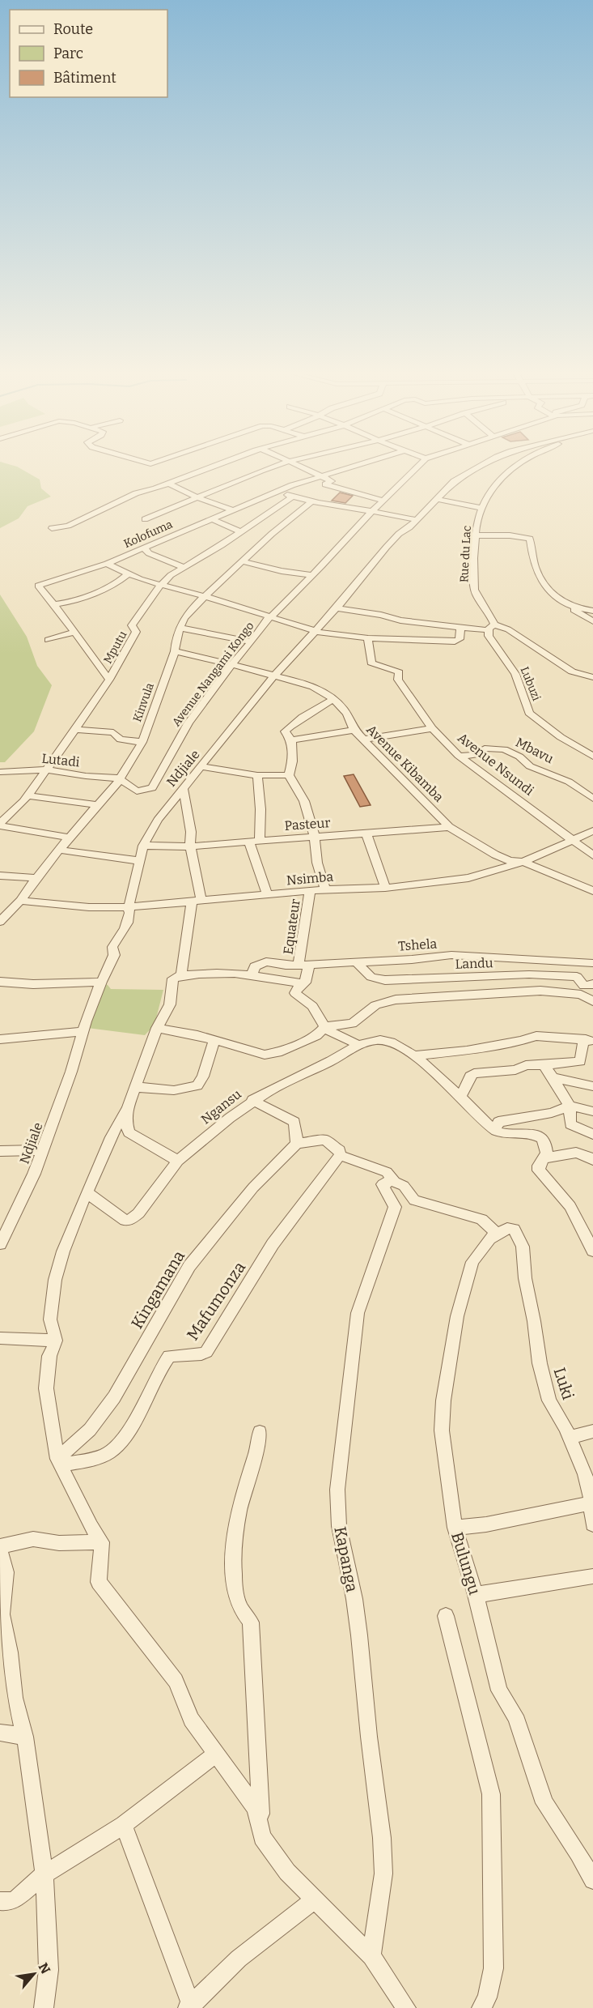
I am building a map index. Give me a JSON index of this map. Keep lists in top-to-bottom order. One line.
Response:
{"streets":{"street":["Kolofuma","Rue du Lac","Mputu","Avenue Nangami Kongo","Lubuzi","Kinvula","Mbavu","Lutadi","Avenue Kibamba","Avenue Nsundi","Ndjiale","Pasteur","Nsimba","Equateur","Tshela","Landu","Ngansu","Kingamana","Mafumonza","Luki","Kapanga","Bulungu"]},"crossings":[["Rue du Lac","Lubuzi"],["Mputu","Lutadi"],["Avenue Nangami Kongo","Kinvula"],["Avenue Nangami Kongo","Lutadi"],["Avenue Nangami Kongo","Avenue Kibamba"],["Kinvula","Lutadi"],["Kinvula","Avenue Kibamba"],["Kinvula","Nsimba"],["Mbavu","Avenue Nsundi"],["Avenue Kibamba","Ndjiale"],["Avenue Kibamba","Pasteur"],["Avenue Kibamba","Nsimba"],["Avenue Nsundi","Nsimba"],["Ndjiale","Pasteur"],["Ndjiale","Nsimba"],["Nsimba","Equateur"],["Equateur","Tshela"],["Equateur","Ngansu"],["Tshela","Landu"],["Kingamana","Mafumonza"],["Luki","Bulungu"]],"legend":["Route","Parc","Bâtiment"],"north":"top right"}
